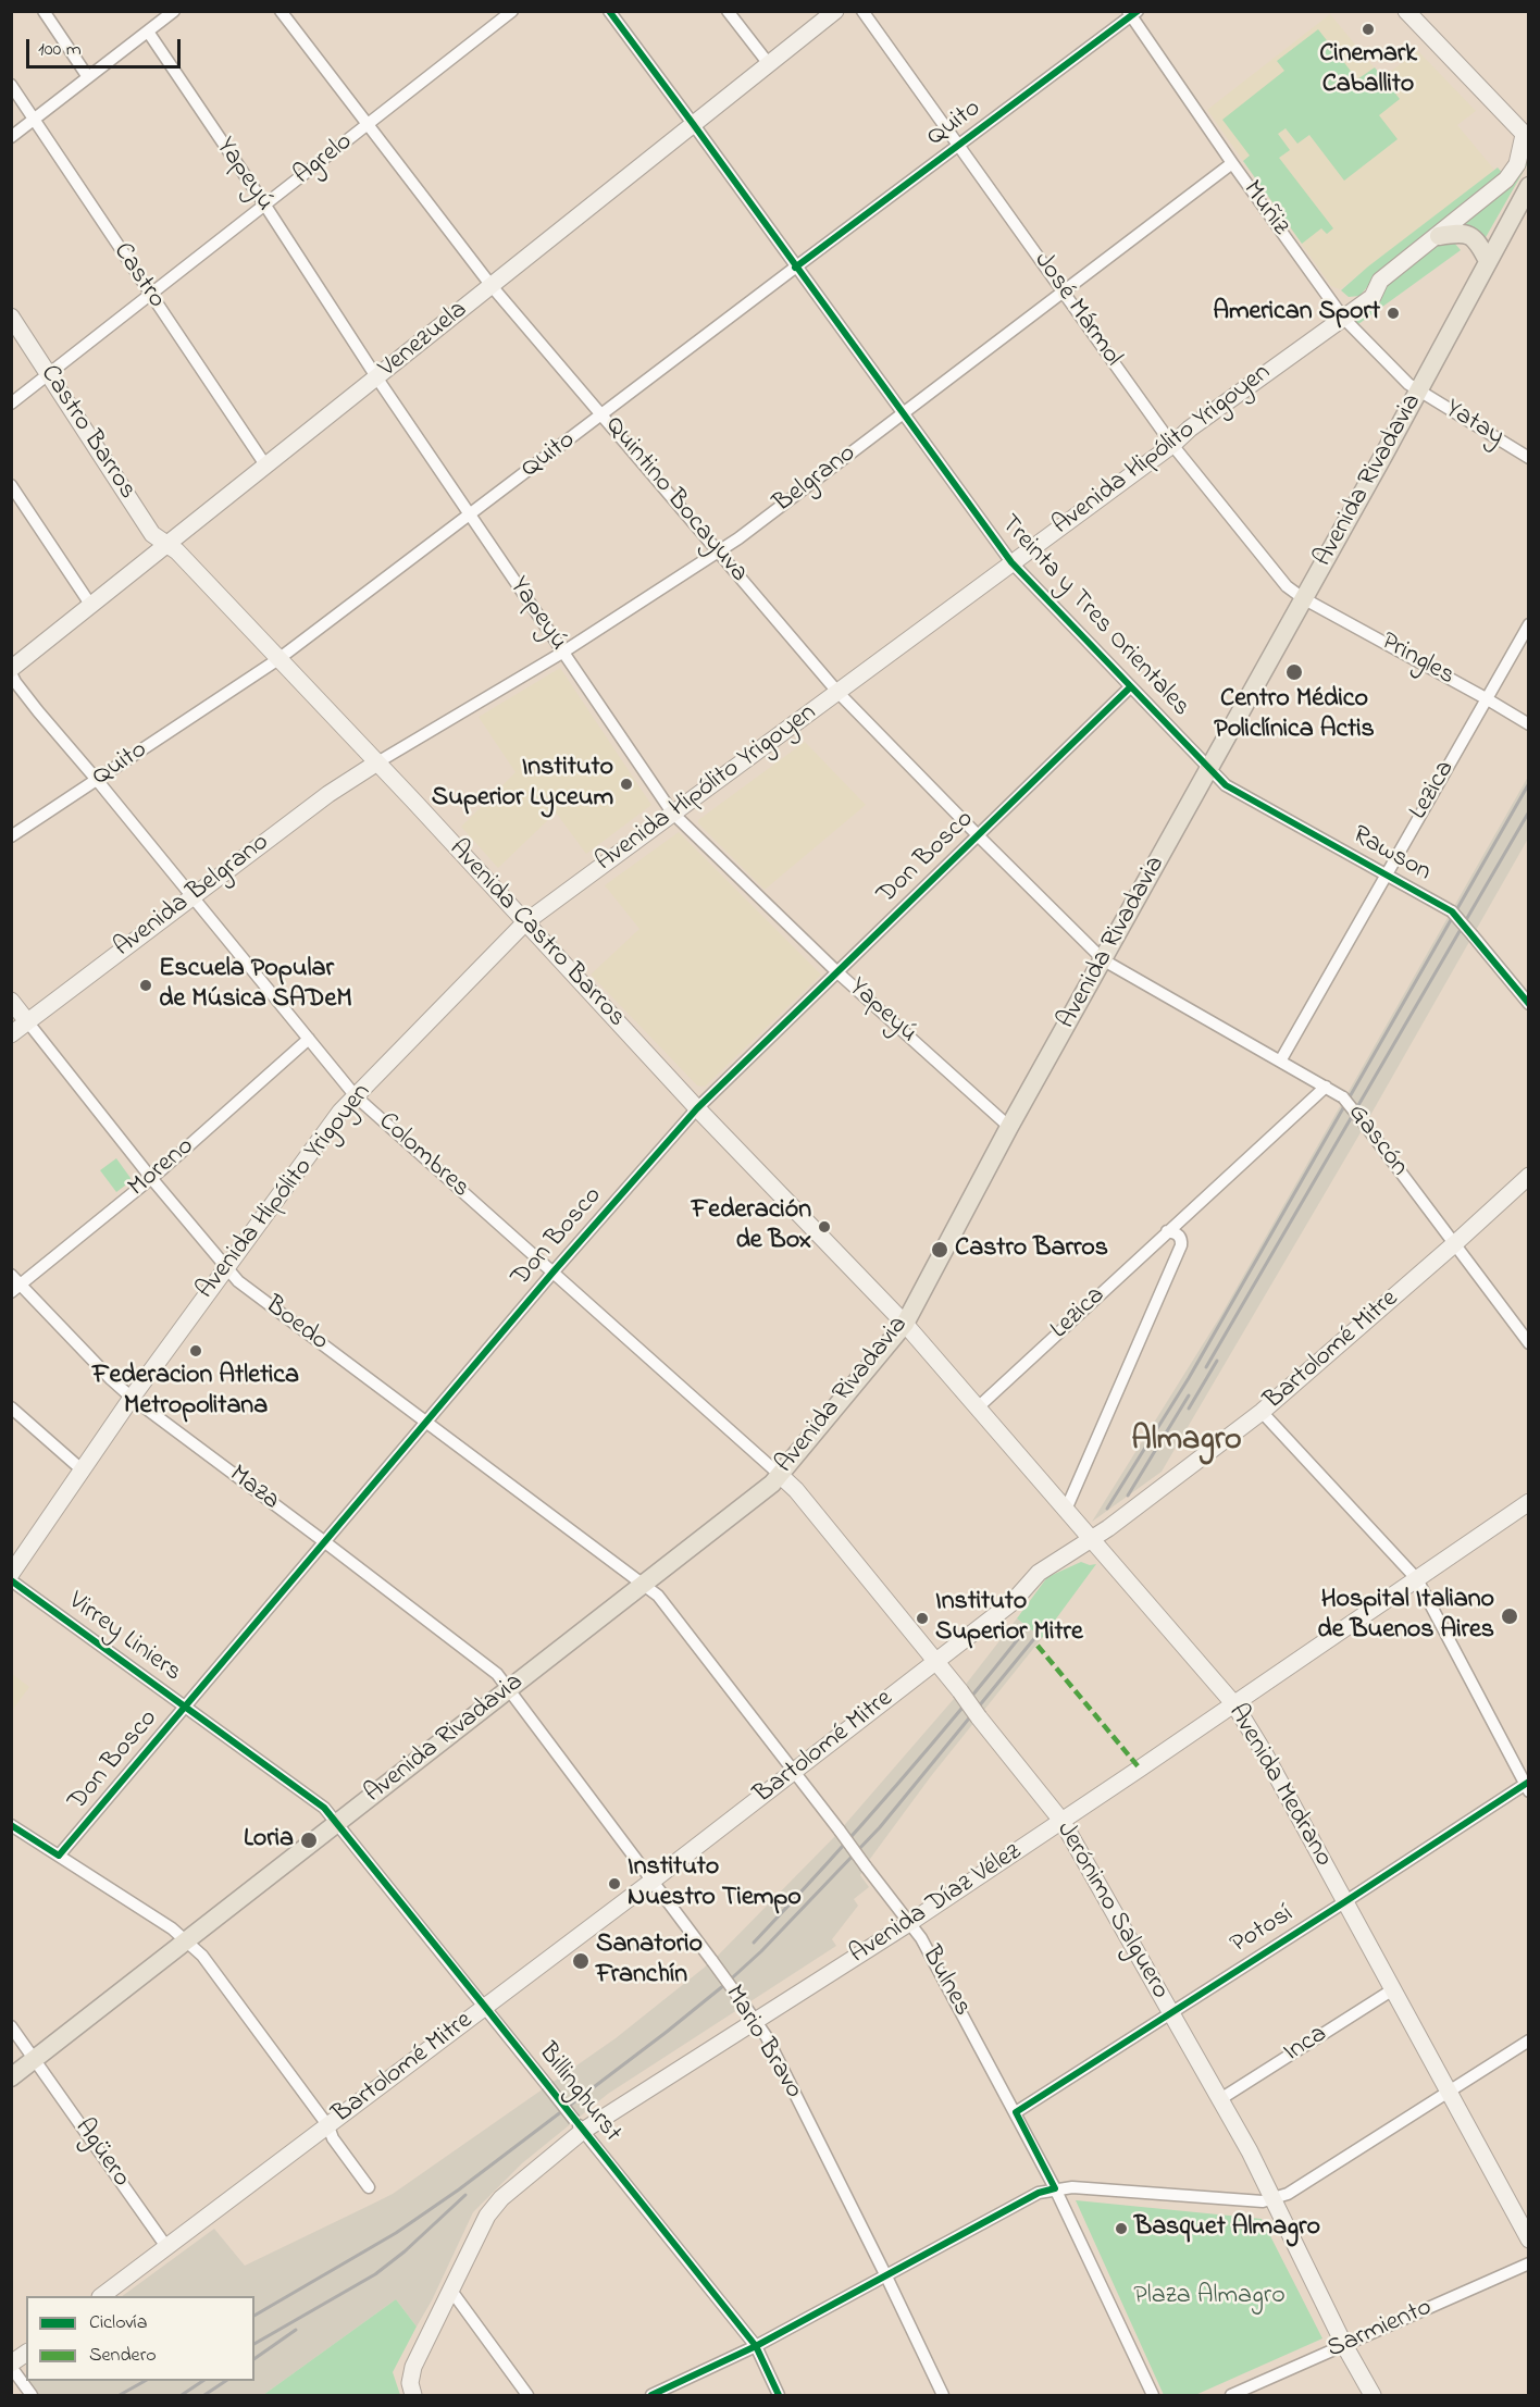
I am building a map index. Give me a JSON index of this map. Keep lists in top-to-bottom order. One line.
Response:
{"streets":{"main road":["Venezuela","Castro Barros","Avenida Hipólito Yrigoyen","Avenida Rivadavia","Avenida Belgrano","Avenida Castro Barros","Boedo","Bartolomé Mitre","Avenida Medrano","Avenida Díaz Vélez","Jerónimo Salguero"],"street":["Quito","Agrelo","Yapeyú","Muñiz","Castro","José Mármol","Yatay","Belgrano","Quintino Bocayuva","Treinta y Tres Orientales","Pringles","Lezica","Rawson","Don Bosco","Gascón","Colombres","Moreno","Maza","Virrey Liniers","Potosí","Bulnes","Mario Bravo","Inca","Billinghurst","Agüero","Sarmiento"]},"crossings":[["Quito","Yapeyú"],["Quito","Muñiz"],["Quito","José Mármol"],["Quito","Quintino Bocayuva"],["Quito","Treinta y Tres Orientales"],["Quito","Avenida Castro Barros"],["Quito","Colombres"],["Agrelo","Yapeyú"],["Agrelo","Castro"],["Agrelo","Castro Barros"],["Agrelo","Quintino Bocayuva"],["Yapeyú","Venezuela"],["Yapeyú","Avenida Hipólito Yrigoyen"],["Yapeyú","Belgrano"],["Yapeyú","Avenida Rivadavia"],["Yapeyú","Don Bosco"],["Muñiz","Yatay"],["Muñiz","Avenida Hipólito Yrigoyen"],["Muñiz","Belgrano"],["Muñiz","Avenida Rivadavia"],["Castro","Venezuela"],["José Mármol","Avenida Hipólito Yrigoyen"],["José Mármol","Belgrano"],["José Mármol","Avenida Rivadavia"],["José Mármol","Pringles"],["Venezuela","Castro Barros"],["Venezuela","Quintino Bocayuva"],["Venezuela","Treinta y Tres Orientales"],["Venezuela","Avenida Castro Barros"],["Venezuela","Colombres"],["Yatay","Avenida Rivadavia"],["Castro Barros","Avenida Castro Barros"],["Avenida Hipólito Yrigoyen","Quintino Bocayuva"],["Avenida Hipólito Yrigoyen","Treinta y Tres Orientales"],["Avenida Hipólito Yrigoyen","Avenida Castro Barros"],["Avenida Hipólito Yrigoyen","Colombres"],["Avenida Hipólito Yrigoyen","Boedo"],["Avenida Hipólito Yrigoyen","Maza"],["Belgrano","Quintino Bocayuva"],["Belgrano","Treinta y Tres Orientales"],["Belgrano","Avenida Belgrano"],["Belgrano","Avenida Castro Barros"],["Avenida Rivadavia","Quintino Bocayuva"],["Avenida Rivadavia","Treinta y Tres Orientales"],["Avenida Rivadavia","Pringles"],["Avenida Rivadavia","Rawson"],["Avenida Rivadavia","Avenida Castro Barros"],["Avenida Rivadavia","Gascón"],["Avenida Rivadavia","Colombres"],["Avenida Rivadavia","Boedo"],["Avenida Rivadavia","Maza"],["Avenida Rivadavia","Virrey Liniers"],["Avenida Rivadavia","Avenida Medrano"],["Avenida Rivadavia","Jerónimo Salguero"],["Avenida Rivadavia","Bulnes"],["Avenida Rivadavia","Mario Bravo"],["Avenida Rivadavia","Billinghurst"],["Avenida Rivadavia","Agüero"],["Quintino Bocayuva","Don Bosco"],["Quintino Bocayuva","Gascón"],["Treinta y Tres Orientales","Rawson"],["Treinta y Tres Orientales","Don Bosco"],["Pringles","Lezica"],["Lezica","Rawson"],["Lezica","Gascón"],["Lezica","Avenida Medrano"],["Don Bosco","Avenida Castro Barros"],["Don Bosco","Colombres"],["Don Bosco","Boedo"],["Don Bosco","Maza"],["Don Bosco","Virrey Liniers"],["Avenida Belgrano","Avenida Castro Barros"],["Avenida Belgrano","Colombres"],["Avenida Belgrano","Boedo"],["Avenida Castro Barros","Avenida Medrano"],["Gascón","Bartolomé Mitre"],["Colombres","Moreno"],["Colombres","Jerónimo Salguero"],["Moreno","Boedo"],["Moreno","Maza"],["Boedo","Bulnes"],["Bartolomé Mitre","Avenida Medrano"],["Bartolomé Mitre","Jerónimo Salguero"],["Bartolomé Mitre","Bulnes"],["Bartolomé Mitre","Mario Bravo"],["Bartolomé Mitre","Billinghurst"],["Bartolomé Mitre","Agüero"],["Maza","Mario Bravo"],["Virrey Liniers","Billinghurst"],["Avenida Medrano","Avenida Díaz Vélez"],["Avenida Medrano","Potosí"],["Avenida Medrano","Inca"],["Avenida Díaz Vélez","Jerónimo Salguero"],["Avenida Díaz Vélez","Bulnes"],["Avenida Díaz Vélez","Mario Bravo"],["Avenida Díaz Vélez","Billinghurst"],["Jerónimo Salguero","Potosí"],["Jerónimo Salguero","Inca"],["Jerónimo Salguero","Sarmiento"],["Potosí","Bulnes"]],"districts":["Almagro"],"parks":["Plaza Almagro"],"places":["Cinemark Caballito","American Sport","Centro Médico Policlínica Actis","Instituto Superior Lyceum","Escuela Popular de Música SADeM","Federación de Box","Castro Barros","Federacion Atletica Metropolitana","Hospital Italiano de Buenos Aires","Instituto Superior Mitre","Loria","Instituto Nuestro Tiempo","Sanatorio Franchín","Basquet Almagro"],"legend":["Ciclovía","Sendero"],"scale_bar":"100 m"}
